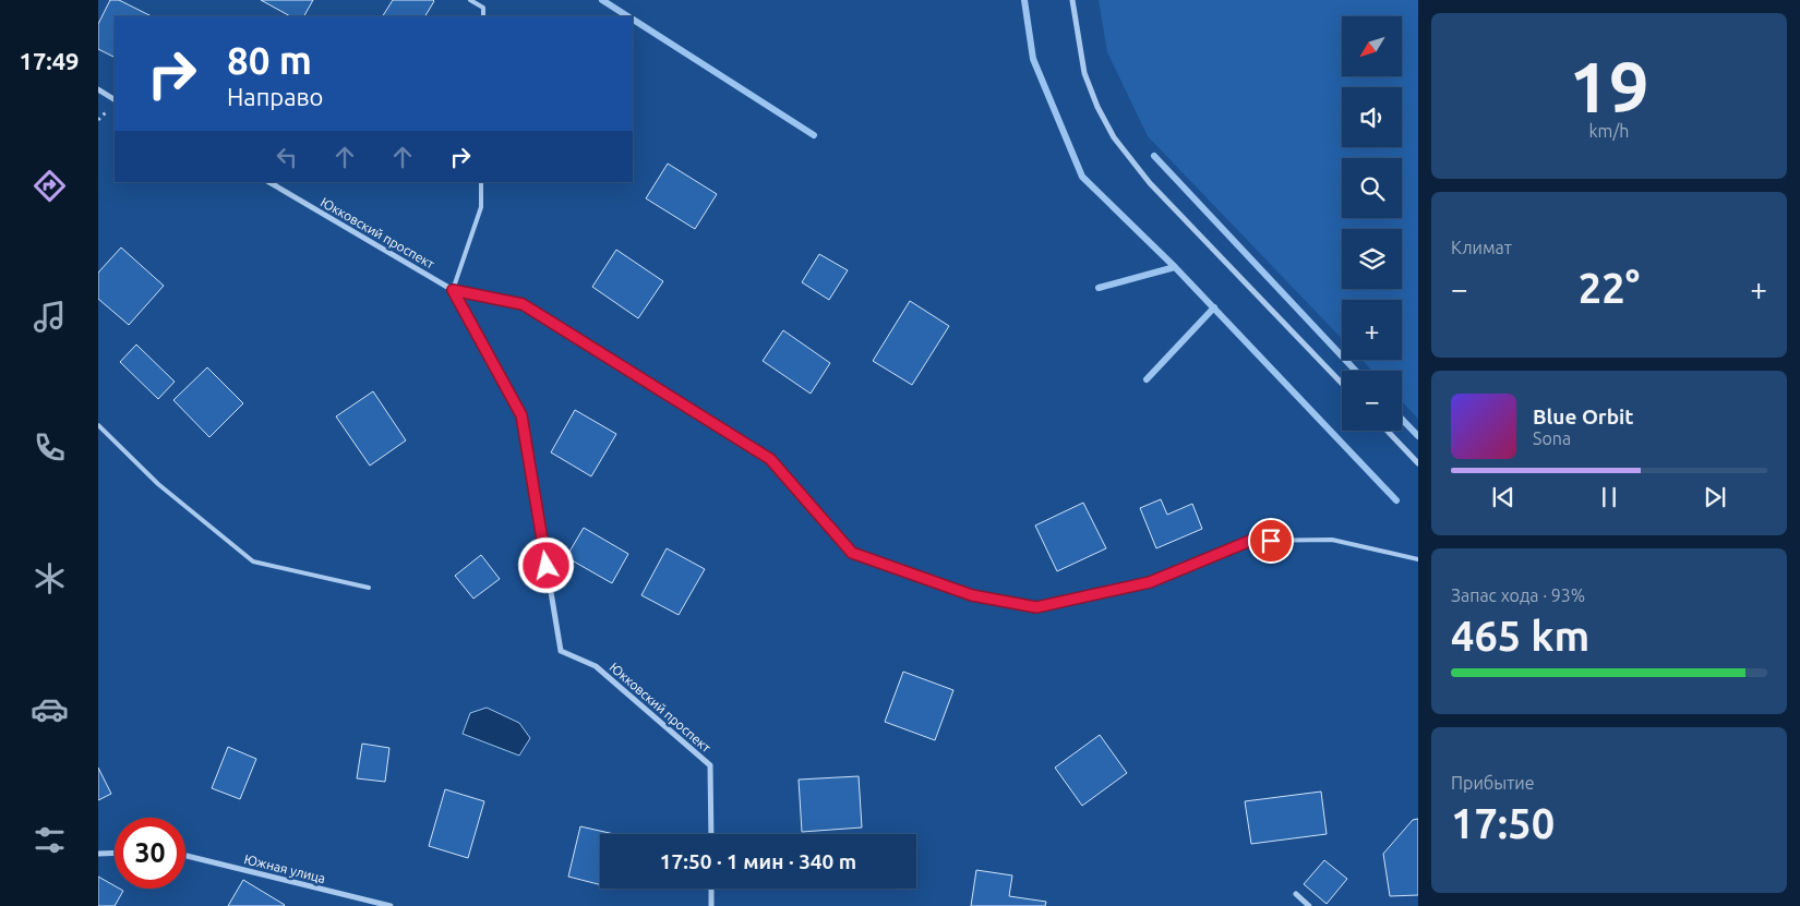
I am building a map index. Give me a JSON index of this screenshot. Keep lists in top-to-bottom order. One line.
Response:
{"streets":{"street":["Юкковский проспект","Южная улица"]},"north":"bottom left","page":{"tabs":"17:49","tile":[["19","km/h"],"Климат",["Запас хода · 93%","465 km"],["Прибытие","17:50"]],"map_buttons":["+","−"],"turn":["80 m","Направо"],"heat":["−","22°","+"],"song":["Blue Orbit","Sona"],"limit":"30","trip":"17:50 · 1 мин · 340 m"}}
